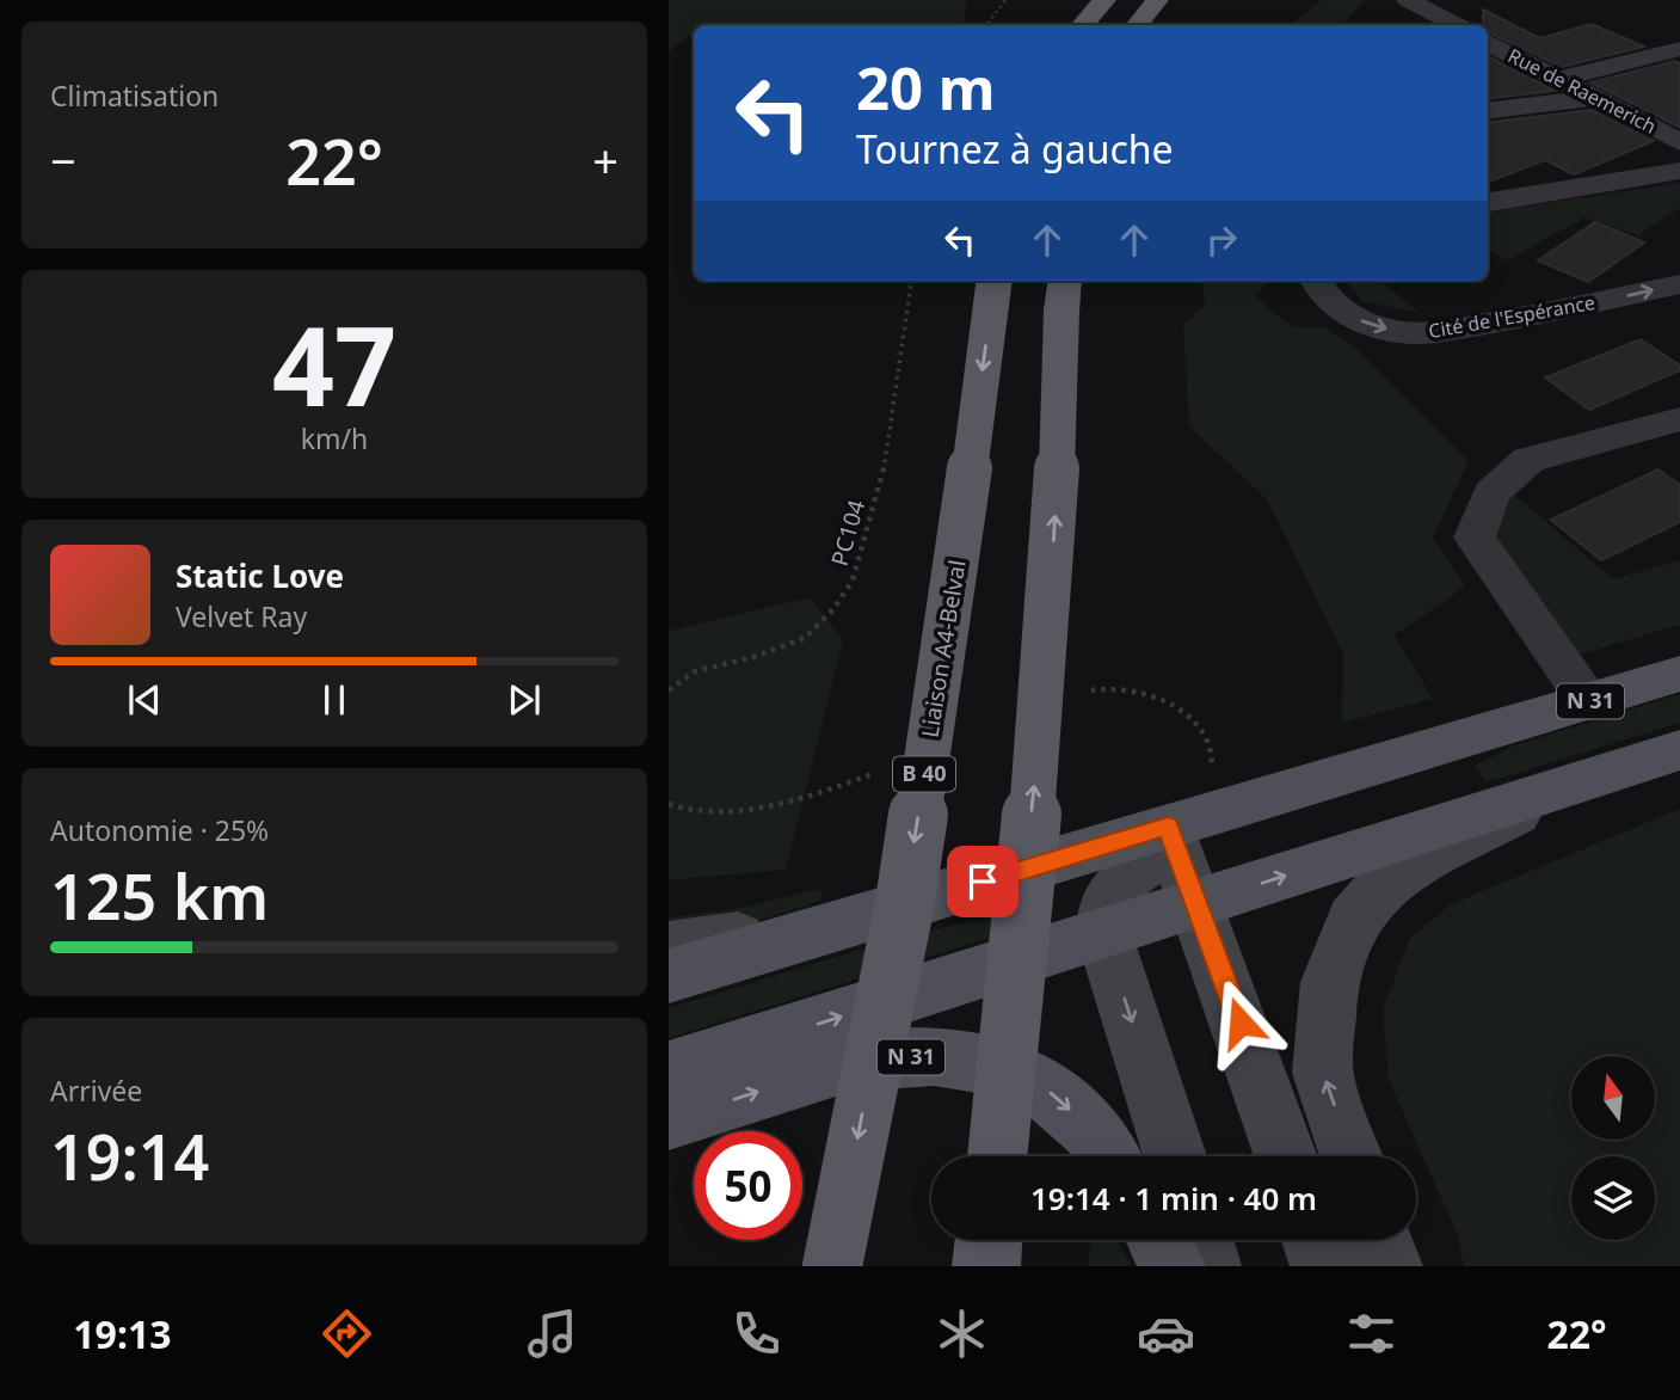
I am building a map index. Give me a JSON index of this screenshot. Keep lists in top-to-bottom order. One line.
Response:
{"streets":{"highway":["Liaison A4-Belval","B 40"],"main road":["N 31"],"street":["Rue de Raemerich","Cité de l'Espérance"],"path":["PC104"]},"north":"top","page":{"tile":["Climatisation",["47","km/h"],["Autonomie · 25%","125 km"],["Arrivée","19:14"]],"turn":["20 m","Tournez à gauche"],"heat":["−","22°","+"],"song":["Static Love","Velvet Ray"],"limit":"50","trip":"19:14 · 1 min · 40 m","tabs":["19:13","22°"]}}
